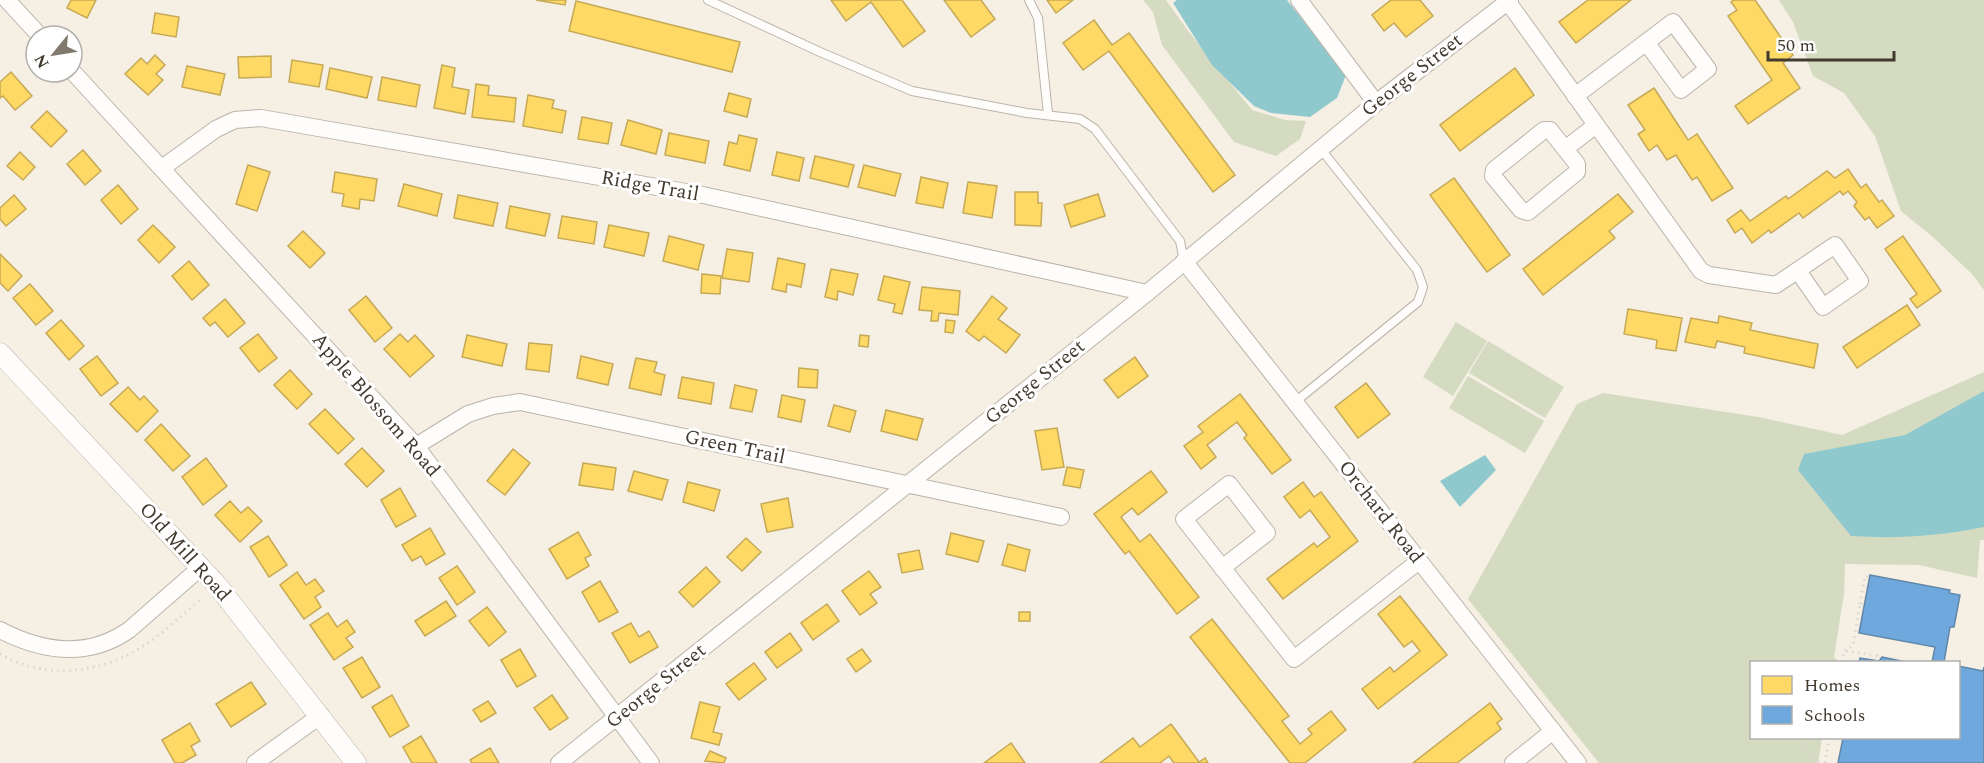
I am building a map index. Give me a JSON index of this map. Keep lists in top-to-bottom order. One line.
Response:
{"streets":{"street":["George Street","Ridge Trail","Apple Blossom Road","Green Trail","Orchard Road","Old Mill Road"]},"crossings":[["George Street","Ridge Trail"],["George Street","Apple Blossom Road"],["George Street","Green Trail"],["George Street","Orchard Road"],["Ridge Trail","Apple Blossom Road"],["Apple Blossom Road","Green Trail"]],"legend":["Homes","Schools"],"scale_bar":"50 m","north":"bottom left"}
